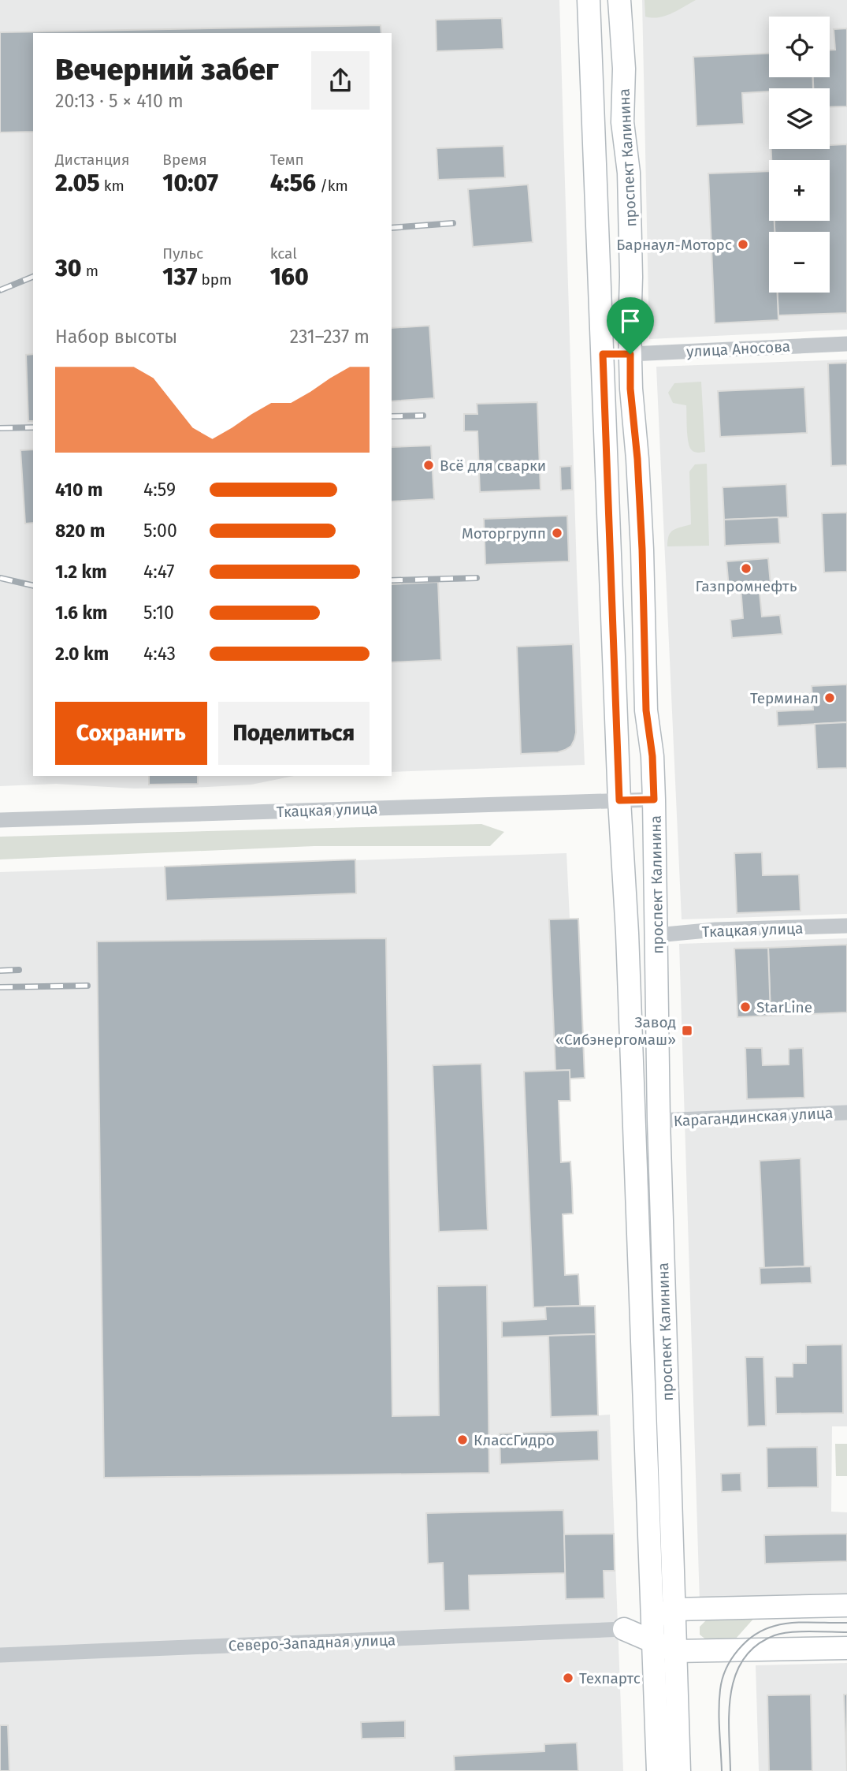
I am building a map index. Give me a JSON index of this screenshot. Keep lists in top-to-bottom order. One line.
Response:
{"streets":{"main road":["проспект Калинина"],"street":["улица Аносова","Ткацкая улица","Карагандинская улица","Северо-Западная улица"]},"crossings":[["проспект Калинина","улица Аносова"],["проспект Калинина","Ткацкая улица"],["проспект Калинина","Карагандинская улица"]],"places":{"other":["Барнаул-Моторс","Всё для сварки","Моторгрупп","Газпромнефть","Терминал","StarLine","КлассГидро","Техпартс"],"transit":["Завод «Сибэнергомаш»"]},"page":{"map_buttons":["+","−"],"heading":["Вечерний забег","20:13 · 5 × 410 m"],"stats":[["Дистанция","2.05 km"],["Время","10:07"],["Темп","4:56 /km"],["30 m"],["Пульс","137 bpm"],["kcal","160"]],"chart":["Набор высоты","231–237 m"],"list":[{"name":"410 m","note":"4:59"},{"name":"820 m","note":"5:00"},{"name":"1.2 km","note":"4:47"},{"name":"1.6 km","note":"5:10"},{"name":"2.0 km","note":"4:43"}],"buttons":["Сохранить","Поделиться"]}}
